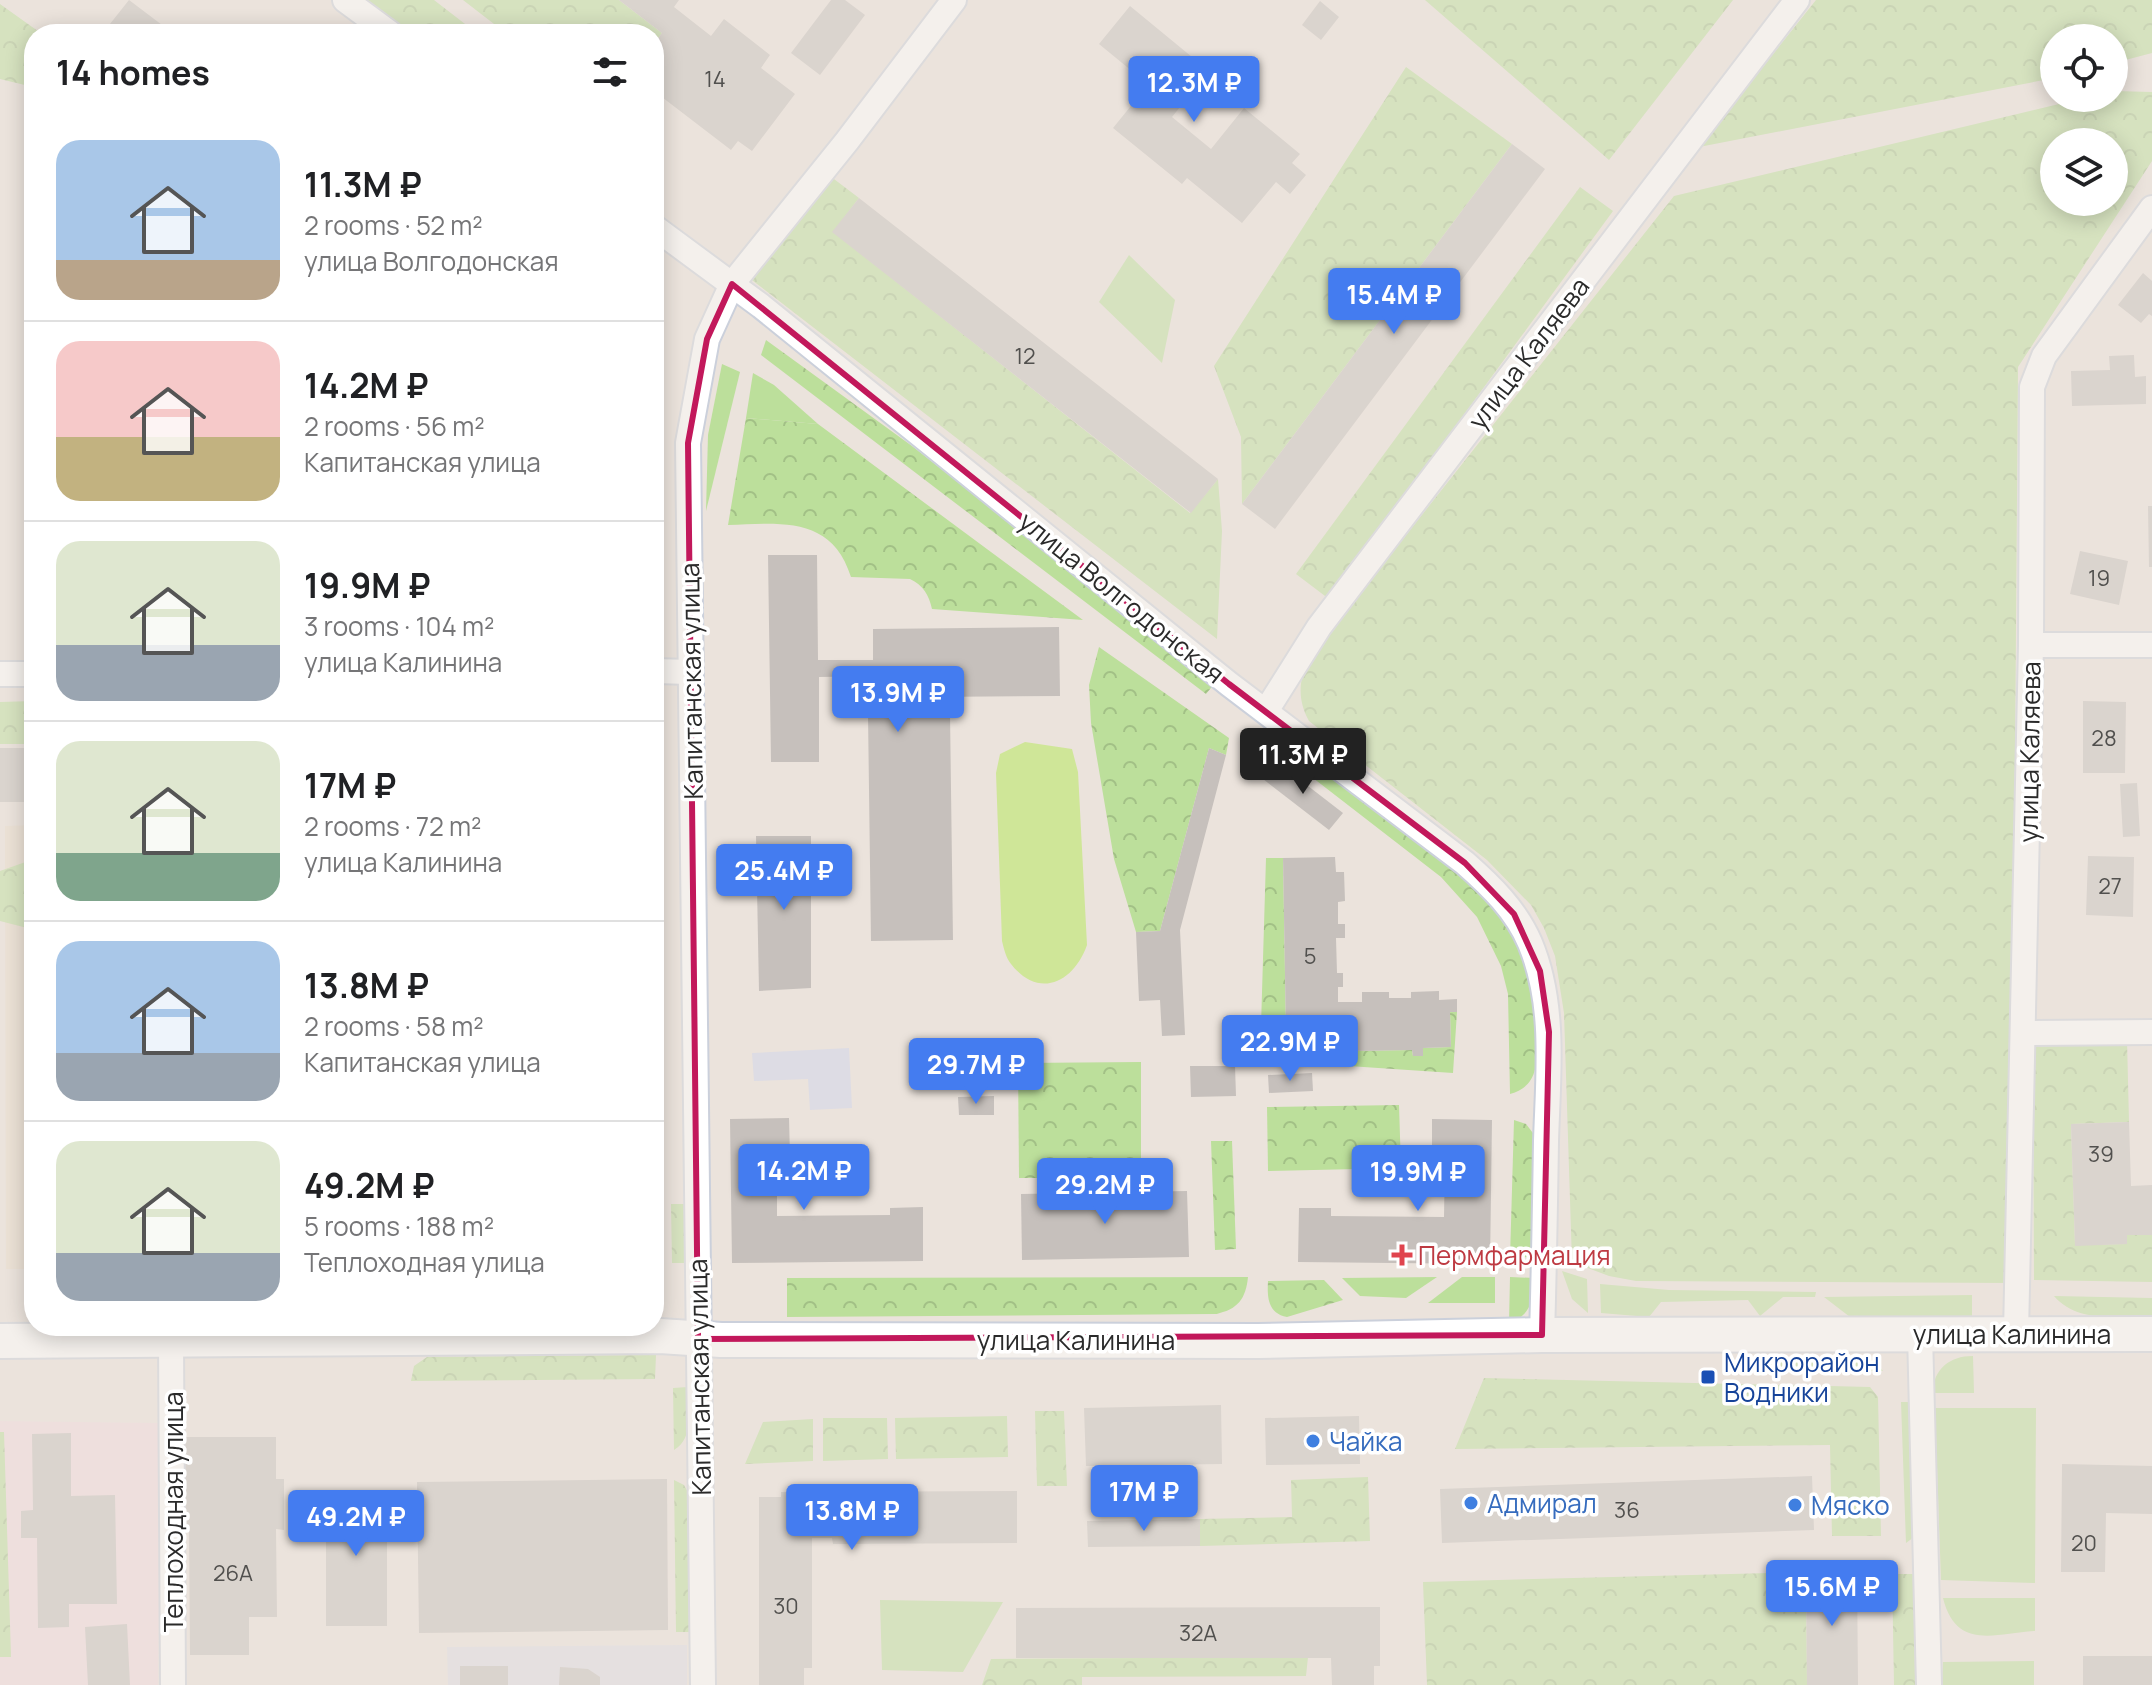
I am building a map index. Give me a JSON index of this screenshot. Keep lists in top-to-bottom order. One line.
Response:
{"streets":{"main road":["улица Калинина"],"street":["улица Каляева","улица Волгодонская","Капитанская улица","Теплоходная улица"]},"crossings":[["улица Каляева","улица Волгодонская"],["улица Каляева","улица Калинина"],["улица Волгодонская","Капитанская улица"],["улица Волгодонская","улица Калинина"],["Капитанская улица","улица Калинина"],["улица Калинина","Теплоходная улица"]],"places":{"health":["Пермфармация"],"transit":["Микрорайон Водники"],"other":["Чайка","Адмирал","Мяско"]},"house_numbers":["14","12","19","28","27","5","39","36","20","26А","30","32А"],"page":{"heading":"14 homes","price":["12.3M ₽","15.4M ₽","13.9M ₽","11.3M ₽","25.4M ₽","22.9M ₽","29.7M ₽","14.2M ₽","19.9M ₽","29.2M ₽","17M ₽","13.8M ₽","49.2M ₽","15.6M ₽"],"list":[{"name":"11.3M ₽","note":"2 rooms · 52 m² · улица Волгодонская"},{"name":"14.2M ₽","note":"2 rooms · 56 m² · Капитанская улица"},{"name":"19.9M ₽","note":"3 rooms · 104 m² · улица Калинина"},{"name":"17M ₽","note":"2 rooms · 72 m² · улица Калинина"},{"name":"13.8M ₽","note":"2 rooms · 58 m² · Капитанская улица"},{"name":"49.2M ₽","note":"5 rooms · 188 m² · Теплоходная улица"}]}}
